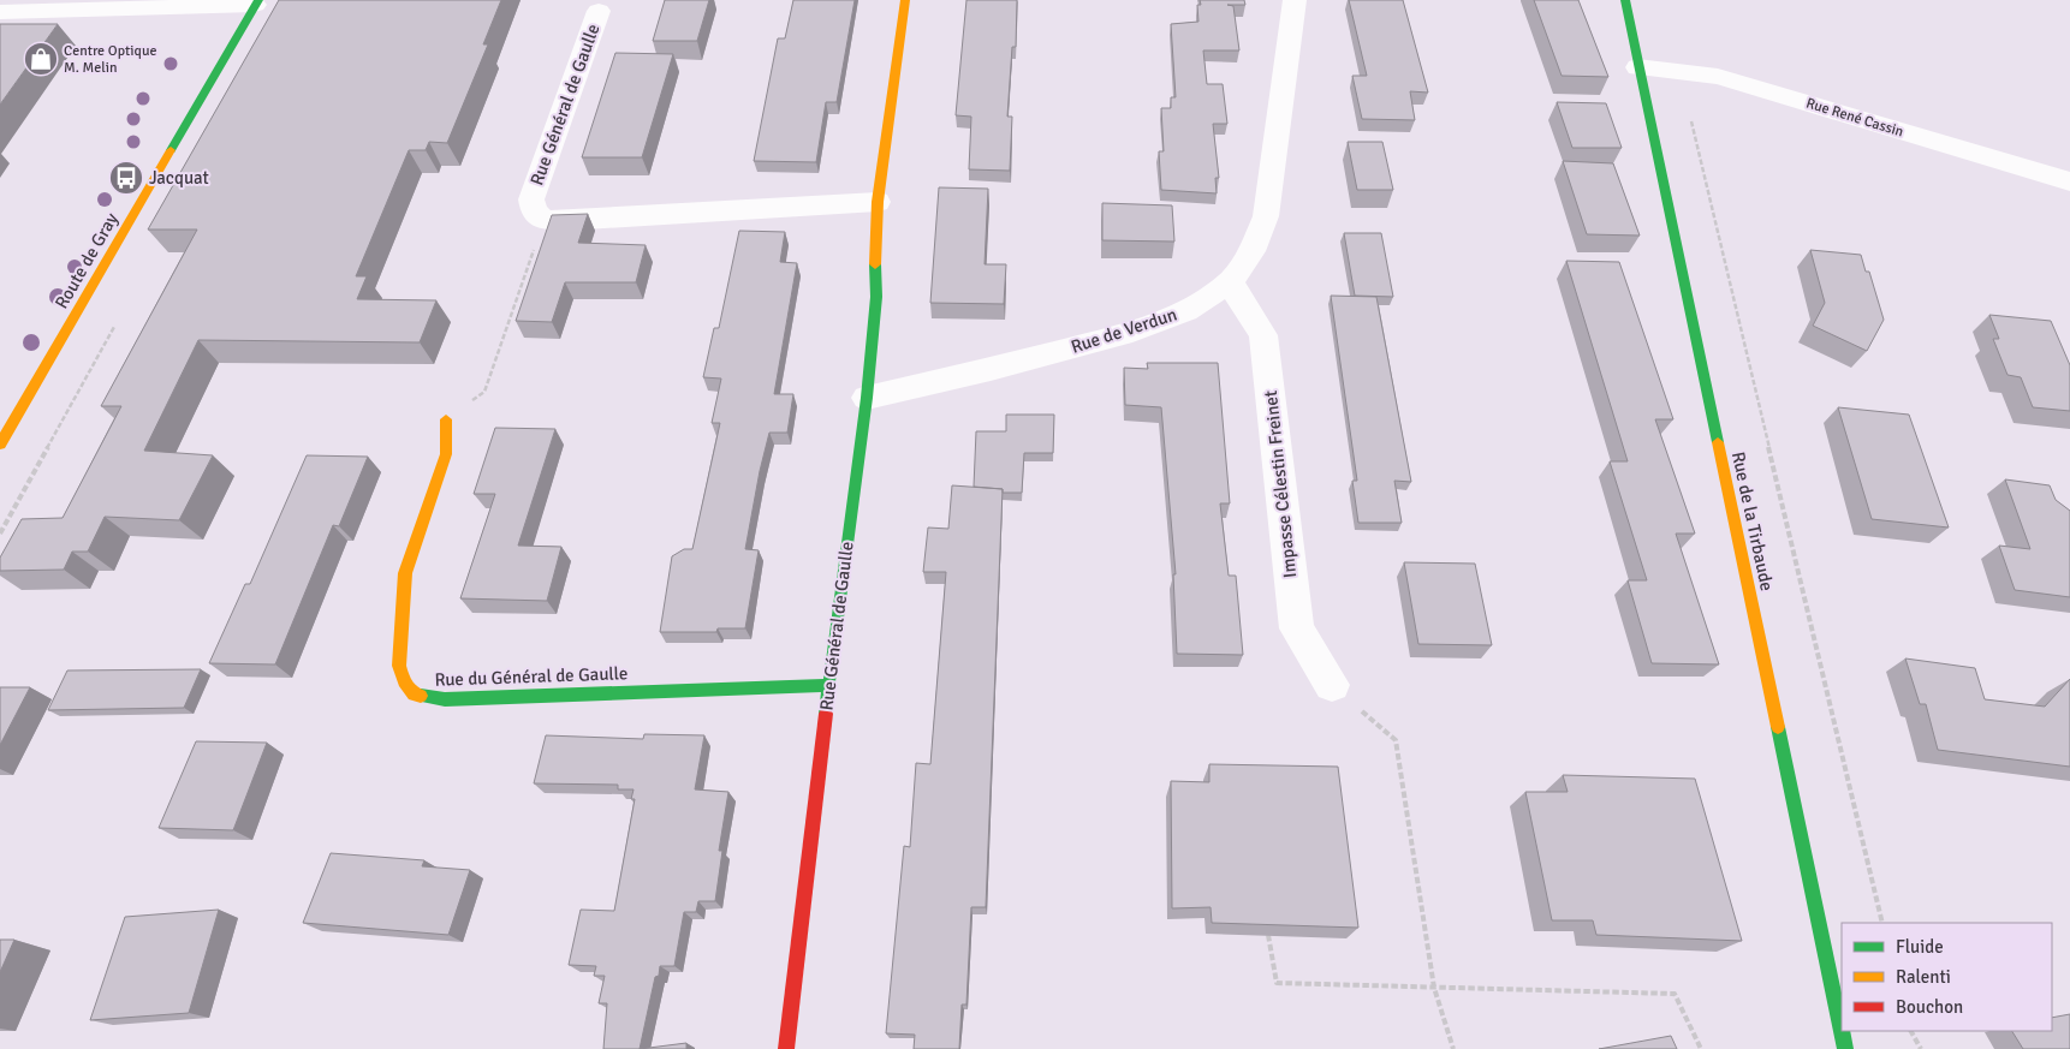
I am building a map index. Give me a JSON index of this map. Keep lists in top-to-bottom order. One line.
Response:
{"streets":{"street":["Rue Général de Gaulle","Rue René Cassin","Route de Gray","Rue de Verdun","Impasse Célestin Freinet","Rue de la Tirbaude","Rue du Général de Gaulle"]},"crossings":[["Rue Général de Gaulle","Rue de Verdun"],["Rue Général de Gaulle","Rue du Général de Gaulle"],["Rue René Cassin","Rue de la Tirbaude"],["Rue de Verdun","Impasse Célestin Freinet"]],"places":{"shop":["Centre Optique M. Melin"],"bus stop":["Jacquat"]},"legend":["Fluide","Ralenti","Bouchon"]}
